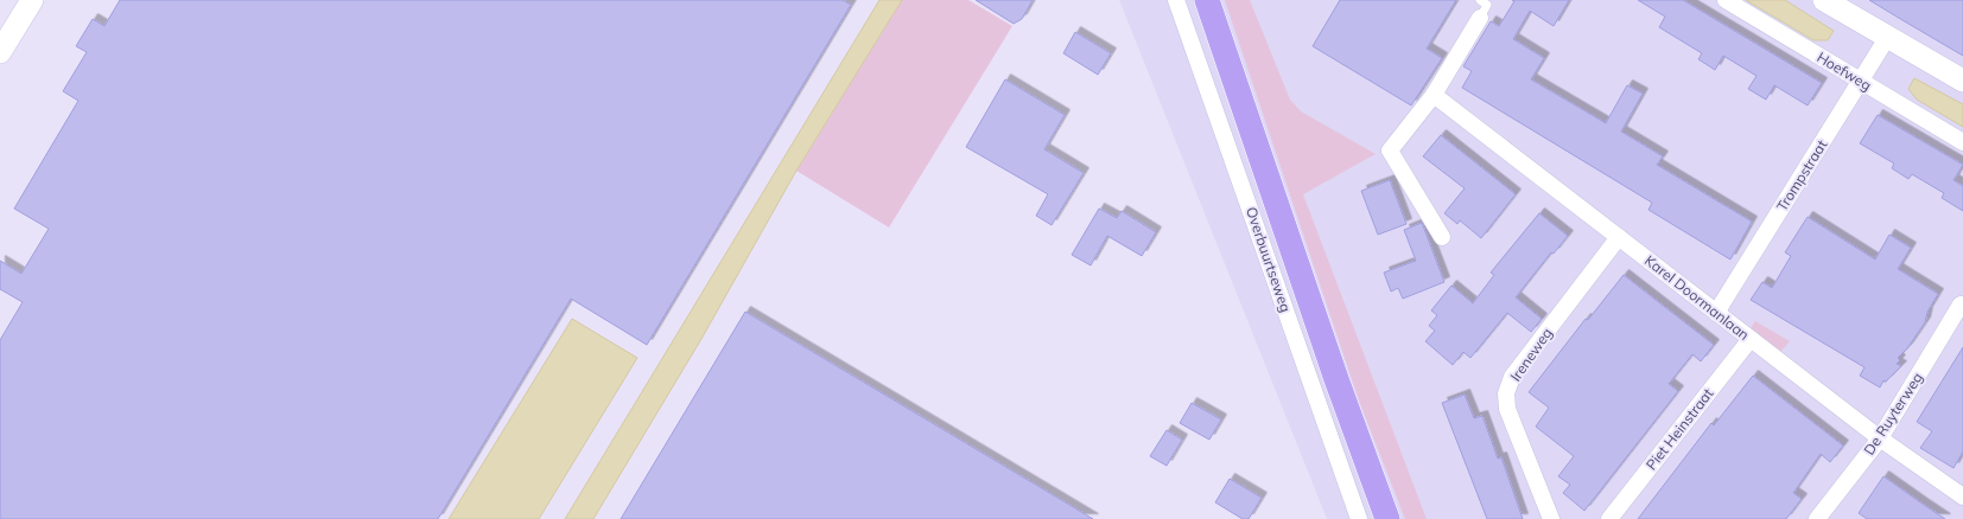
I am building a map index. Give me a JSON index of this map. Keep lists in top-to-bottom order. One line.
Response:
{"streets":{"main road":["Overbuurtseweg"],"street":["Hoefweg","Trompstraat","Karel Doormanlaan","Ireneweg","De Ruyterweg","Piet Heinstraat"]},"crossings":[["Hoefweg","Trompstraat"],["Trompstraat","Karel Doormanlaan"],["Karel Doormanlaan","Ireneweg"],["Karel Doormanlaan","De Ruyterweg"],["Karel Doormanlaan","Piet Heinstraat"]]}
